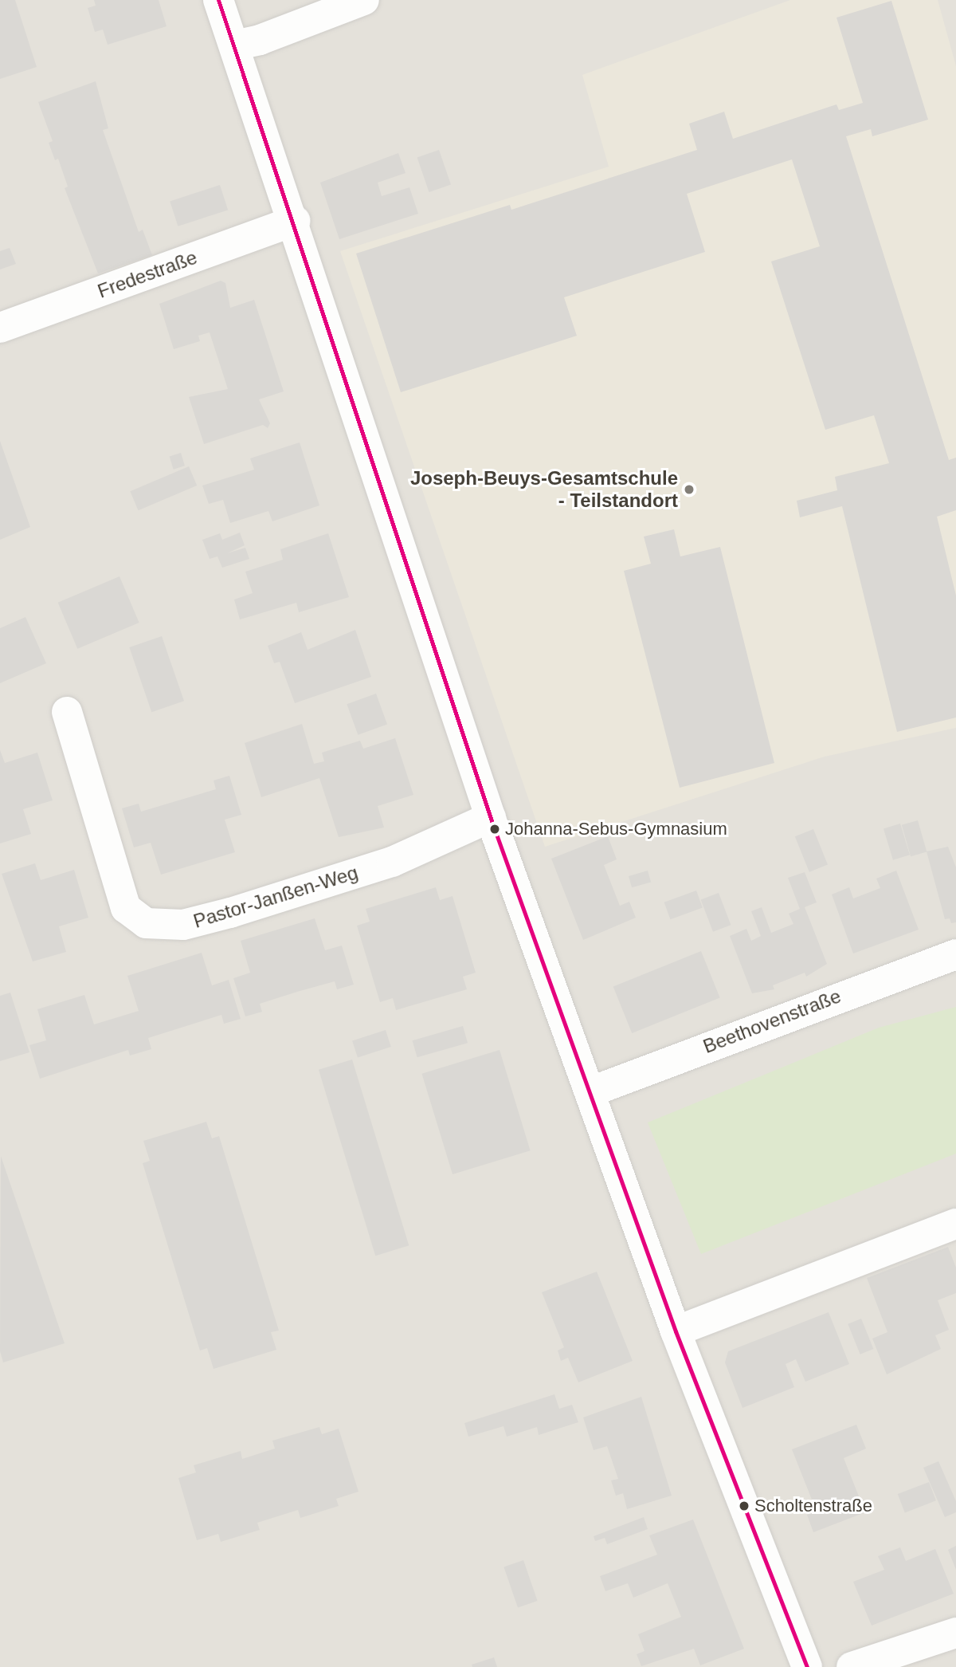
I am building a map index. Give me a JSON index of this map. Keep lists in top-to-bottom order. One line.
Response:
{"streets":{"street":["Fredestraße","Pastor-Janßen-Weg","Beethovenstraße"]},"places":["Joseph-Beuys-Gesamtschule - Teilstandort","Johanna-Sebus-Gymnasium","Scholtenstraße"]}
